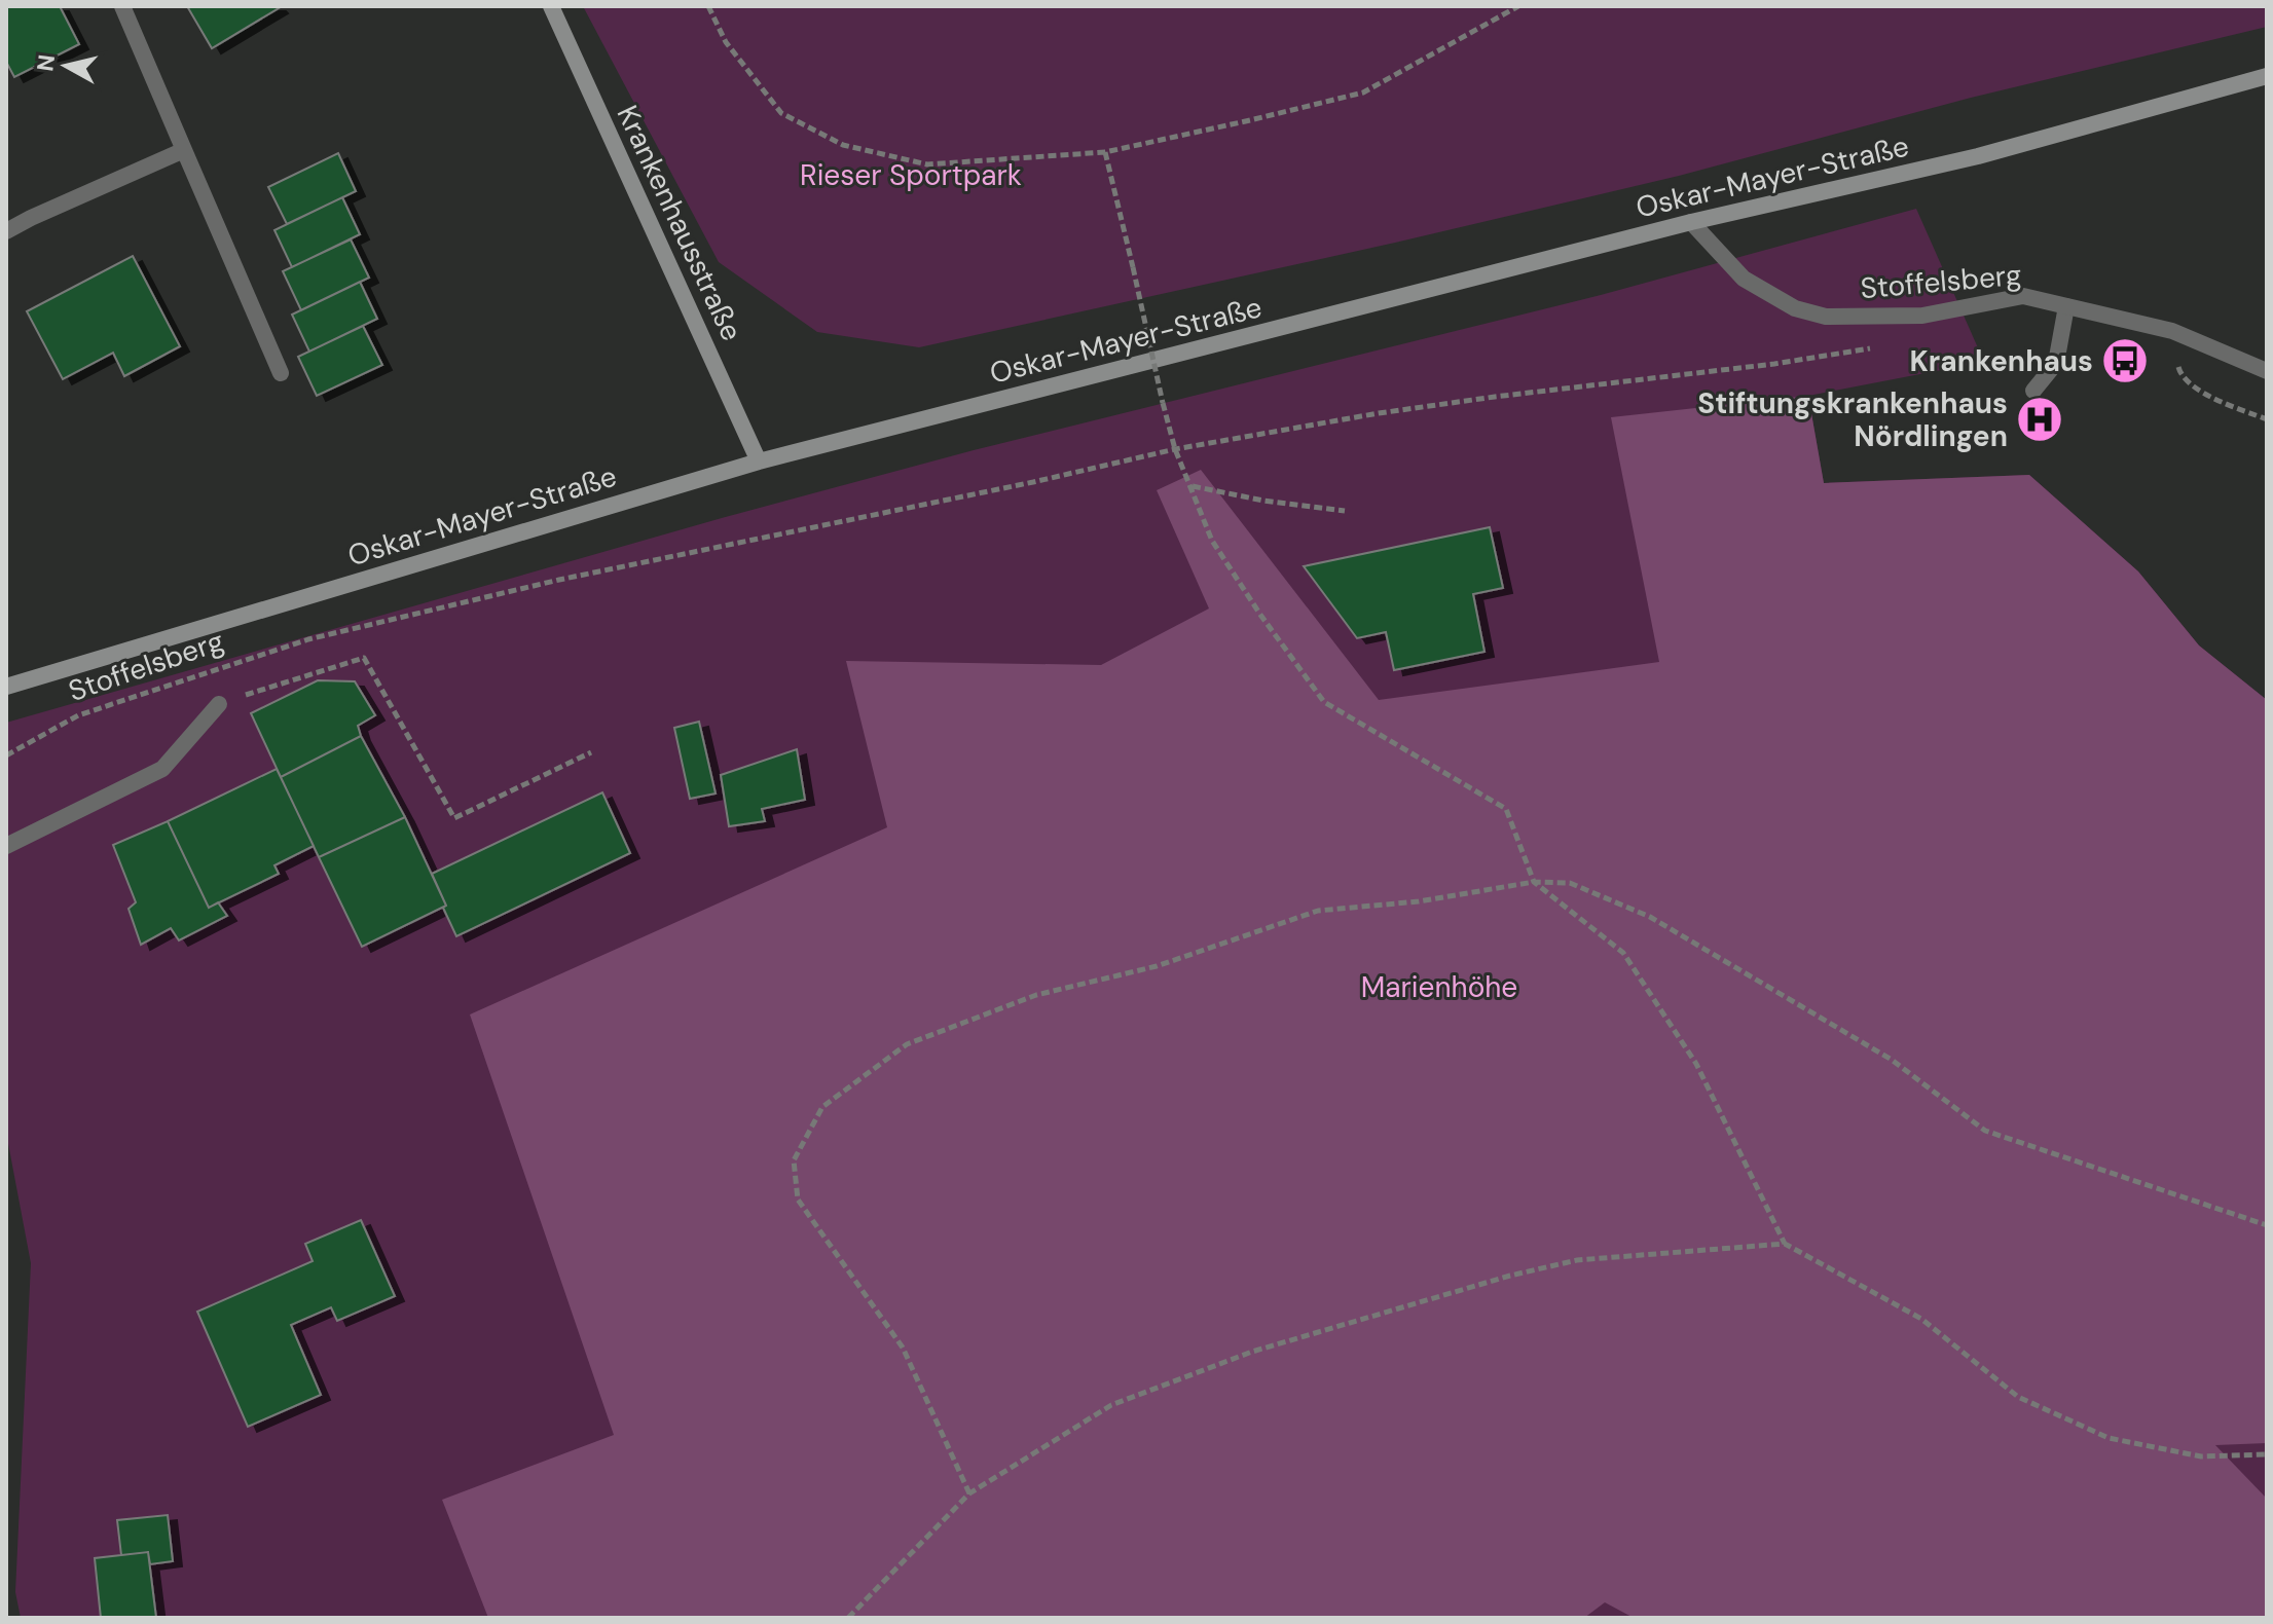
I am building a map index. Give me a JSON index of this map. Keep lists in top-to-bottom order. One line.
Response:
{"streets":{"main road":["Oskar-Mayer-Straße","Krankenhausstraße"],"street":["Stoffelsberg"]},"crossings":[["Oskar-Mayer-Straße","Krankenhausstraße"],["Oskar-Mayer-Straße","Stoffelsberg"]],"parks":["Rieser Sportpark","Marienhöhe"],"places":{"bus stop":["Krankenhaus"],"hospital":["Stiftungskrankenhaus Nördlingen"]},"north":"left"}
